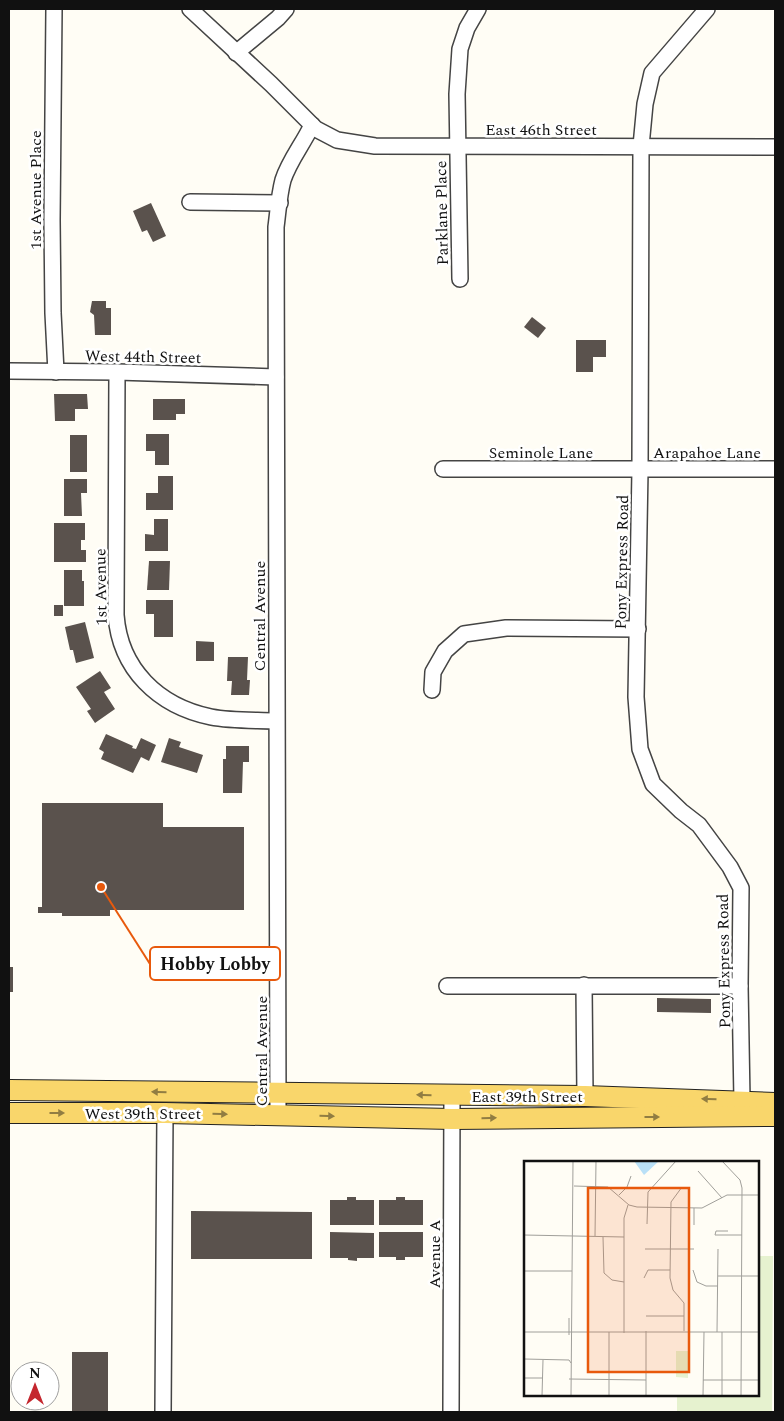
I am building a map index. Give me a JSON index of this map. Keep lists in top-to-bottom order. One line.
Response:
{"streets":{"main road":["East 39th Street","West 39th Street"],"street":["East 46th Street","1st Avenue Place","Parklane Place","West 44th Street","Seminole Lane","Arapahoe Lane","Pony Express Road","1st Avenue","Central Avenue","Avenue A"]},"crossings":[["East 46th Street","Parklane Place"],["East 46th Street","Pony Express Road"],["East 46th Street","Central Avenue"],["1st Avenue Place","West 44th Street"],["West 44th Street","1st Avenue"],["West 44th Street","Central Avenue"],["Seminole Lane","Arapahoe Lane"],["Seminole Lane","Pony Express Road"],["Arapahoe Lane","Pony Express Road"],["Pony Express Road","East 39th Street"],["1st Avenue","Central Avenue"],["Central Avenue","East 39th Street"],["Central Avenue","West 39th Street"],["East 39th Street","West 39th Street"],["East 39th Street","Avenue A"]],"places":["Hobby Lobby"],"north":"top"}
